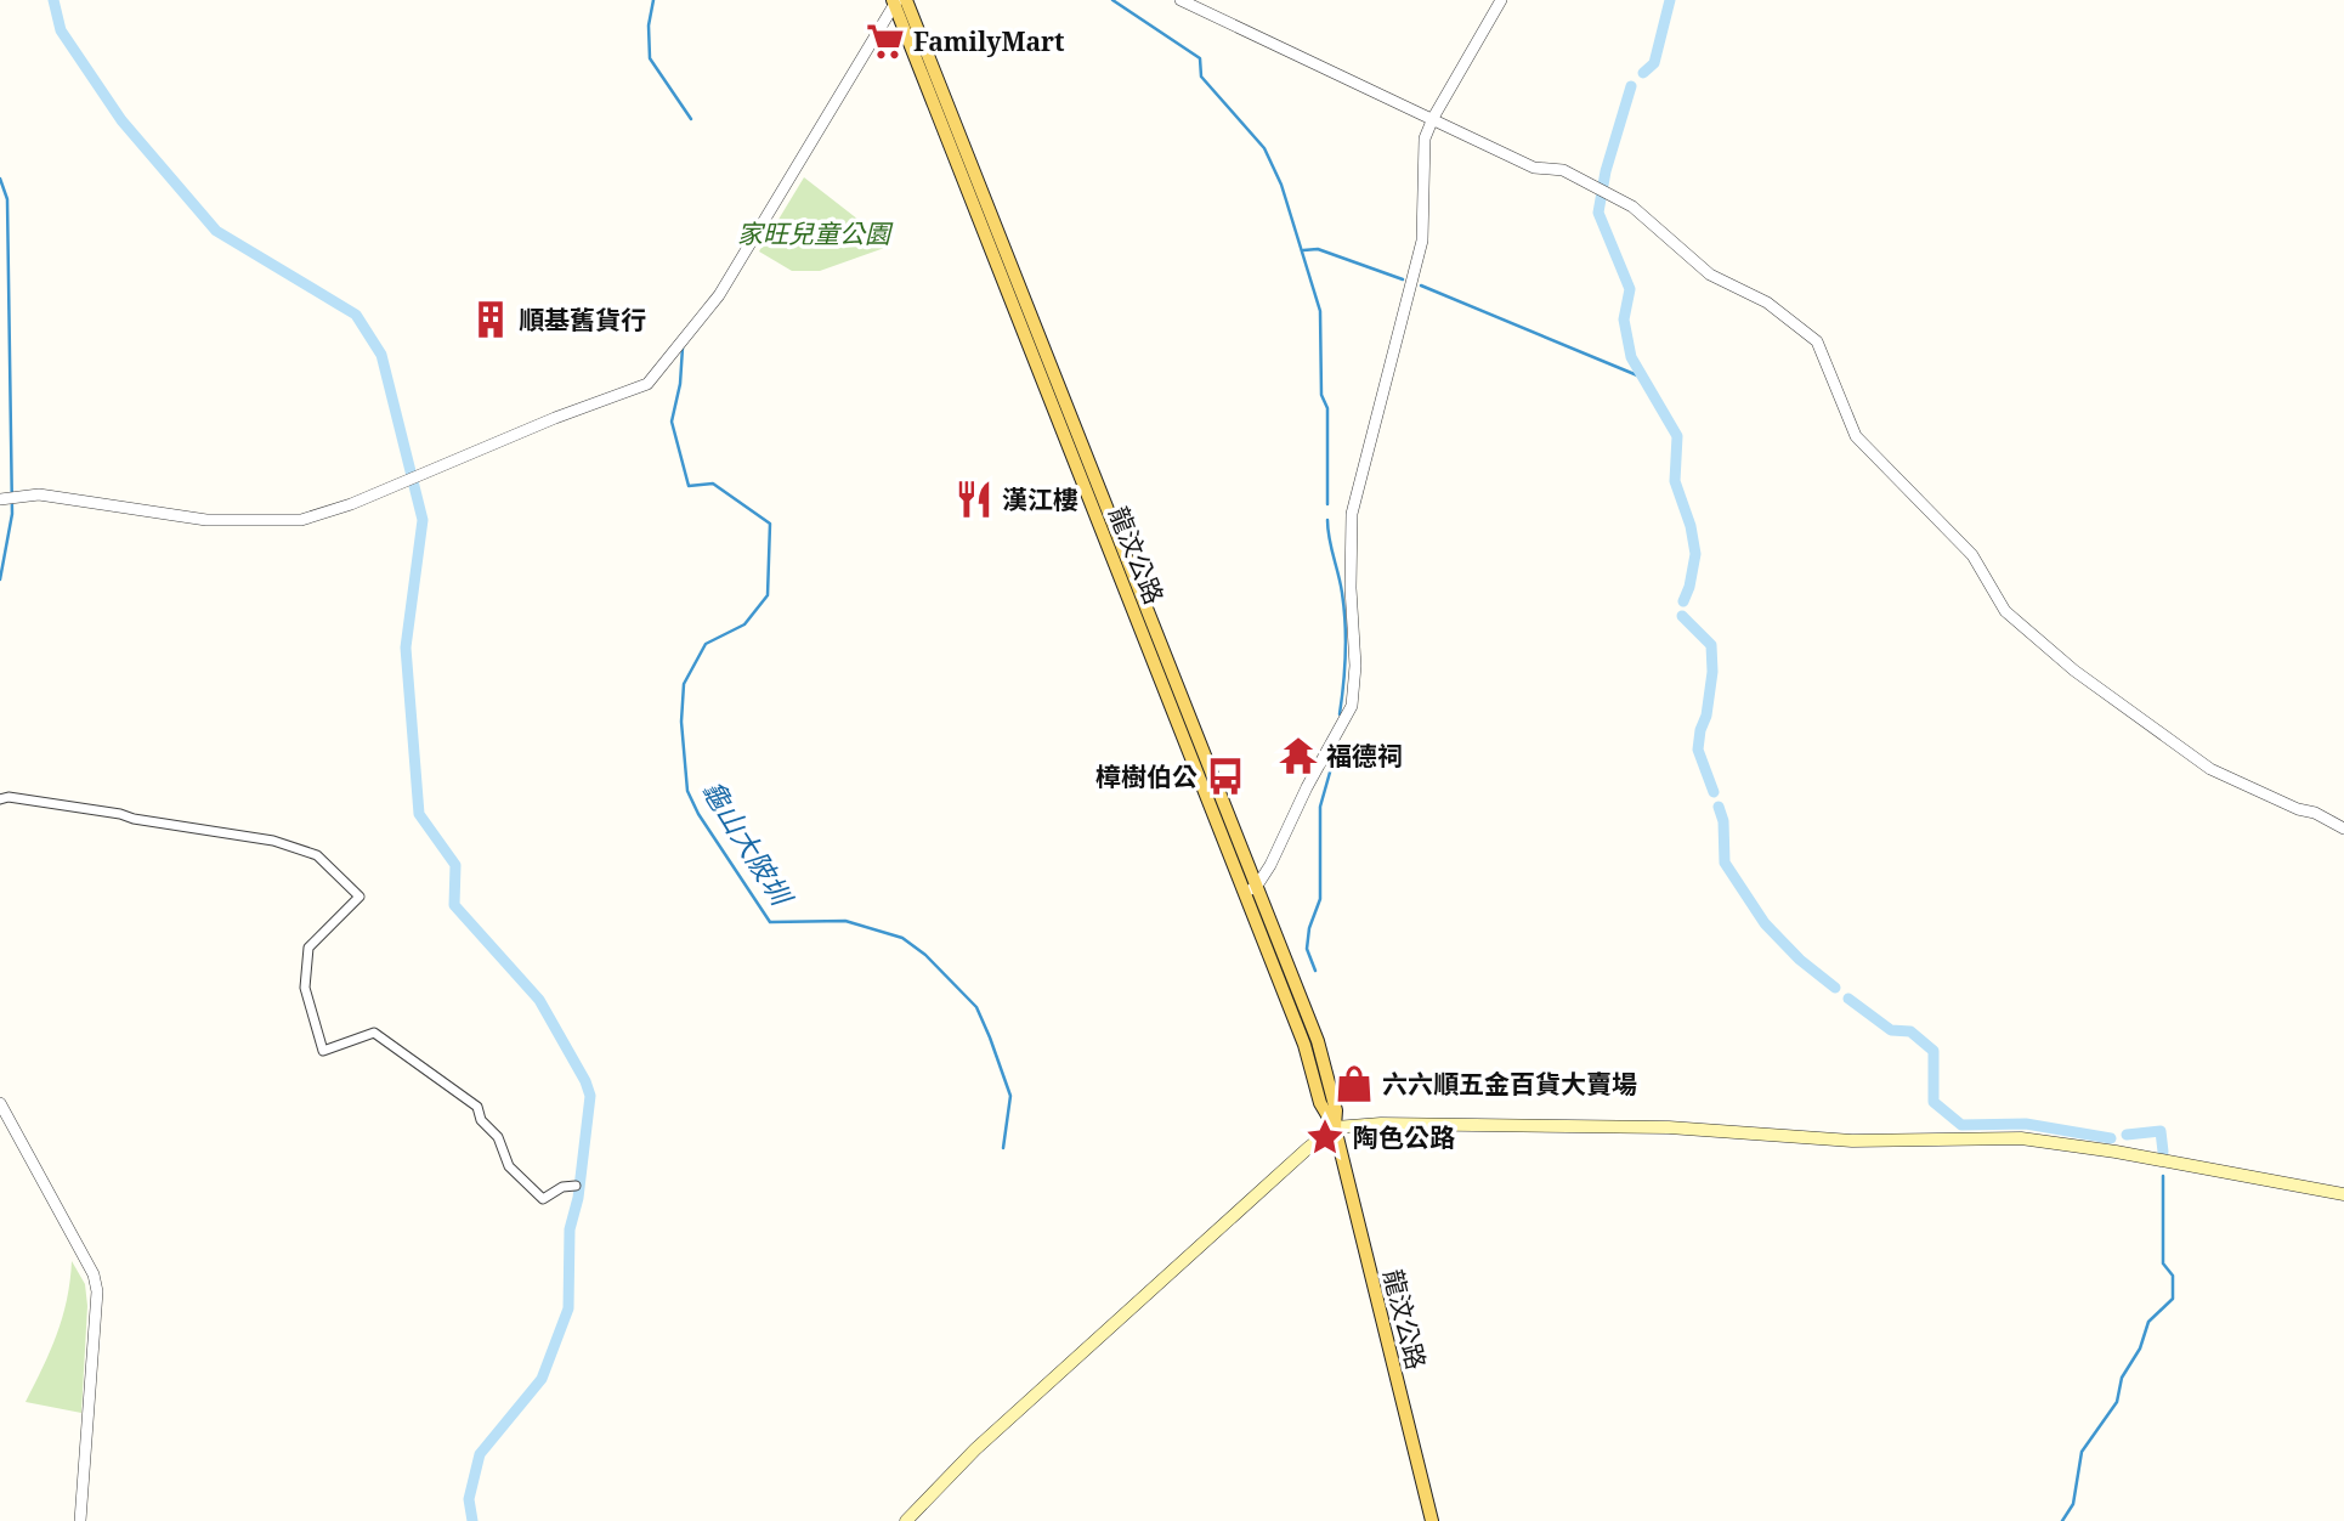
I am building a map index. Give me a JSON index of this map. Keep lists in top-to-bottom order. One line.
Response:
{"streets":{"main road":["龍汶公路"]},"water":["龜山大陂圳"],"parks":["家旺兒童公園"],"places":{"supermarket":["FamilyMart"],"building":["順基舊貨行"],"restaurant":["漢江樓"],"temple":["福德祠"],"bus stop":["樟樹伯公"],"shop":["六六順五金百貨大賣場"],"place":["陶色公路"]}}
